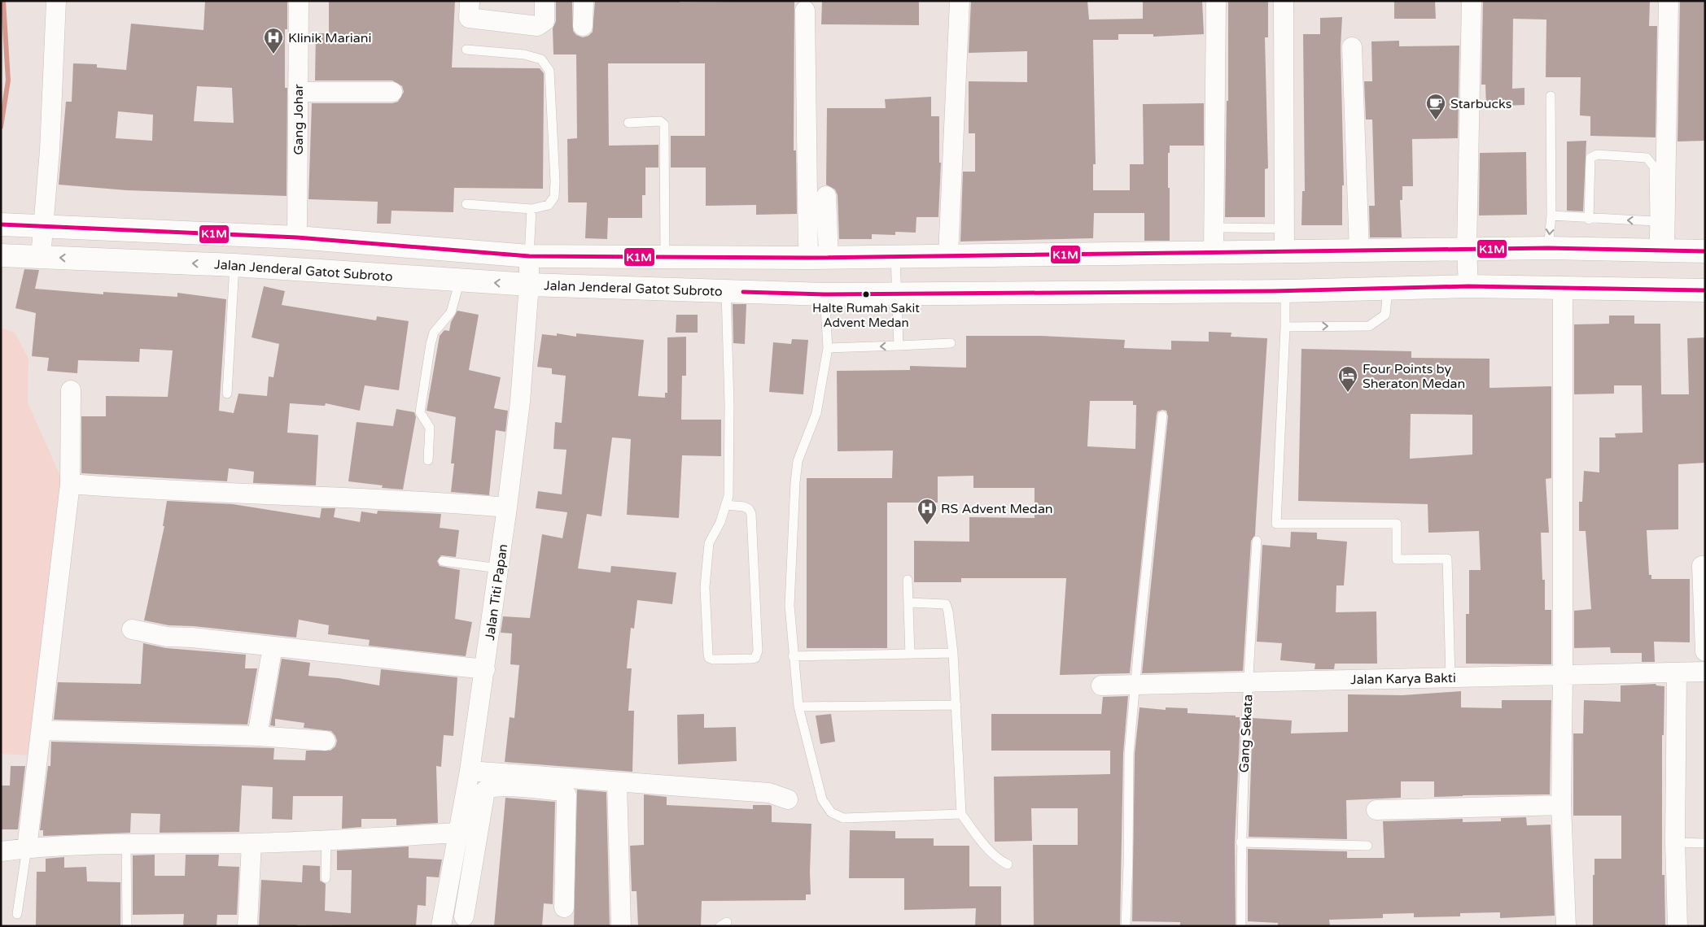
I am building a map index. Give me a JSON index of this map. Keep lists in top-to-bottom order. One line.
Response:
{"streets":{"main road":["Jalan Jenderal Gatot Subroto"],"street":["Gang Johar","Jalan Titi Papan","Jalan Karya Bakti"],"lane":["Gang Sekata"]},"crossings":[["Jalan Jenderal Gatot Subroto","Jalan Titi Papan"],["Jalan Karya Bakti","Gang Sekata"]],"places":{"hospital":["Klinik Mariani","RS Advent Medan"],"cafe":["Starbucks"],"other":["Halte Rumah Sakit Advent Medan"],"hotel":["Four Points by Sheraton Medan"]},"lines":["transit line K1M"]}
